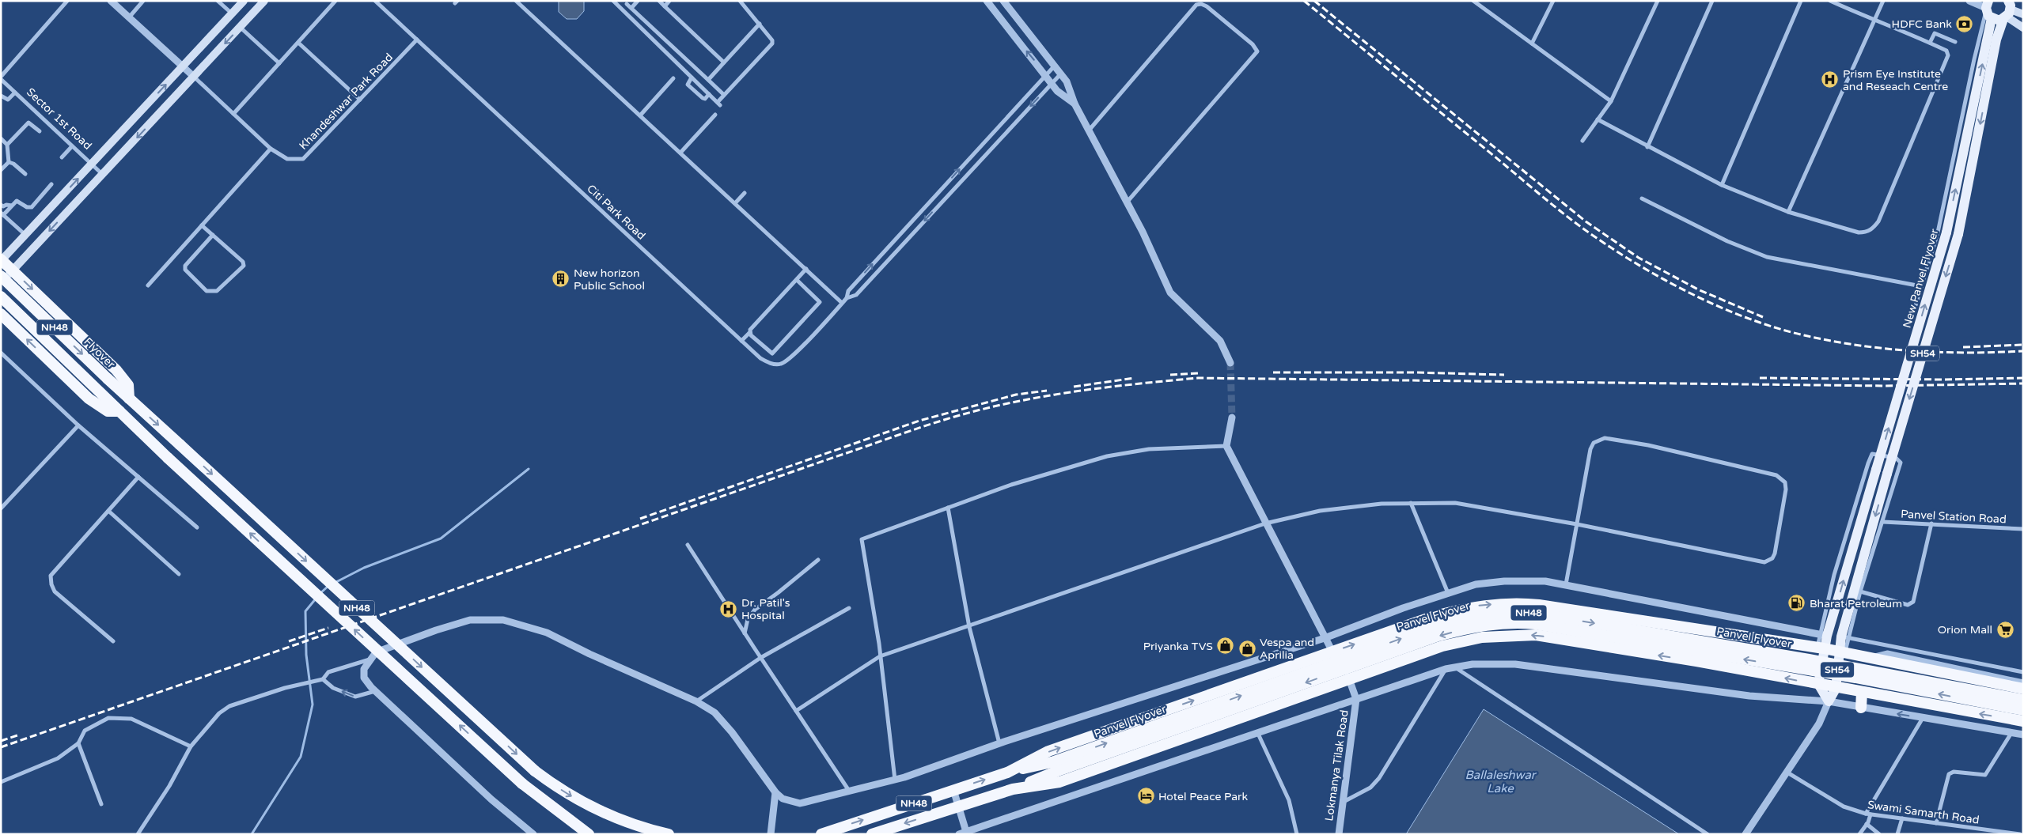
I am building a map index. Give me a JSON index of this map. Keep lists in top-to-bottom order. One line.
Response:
{"streets":{"highway":["NH48","Flyover","Panvel Flyover"],"main road":["New Panvel Flyover","SH54"],"street":["Khandeshwar Park Road","Sector 1st Road","Citi Park Road","Panvel Station Road","Lokmanya Tilak Road","Swami Samarth Road"]},"crossings":[["Khandeshwar Park Road","Citi Park Road"],["New Panvel Flyover","SH54"],["NH48","Flyover"],["NH48","Panvel Flyover"]],"water":["Ballaleshwar Lake"],"places":{"bank":["HDFC Bank"],"hospital":["Prism Eye Institute and Reseach Centre","Dr. Patil's Hospital"],"building":["New horizon Public School"],"fuel station":["Bharat Petroleum"],"supermarket":["Orion Mall"],"shop":["Priyanka TVS","Vespa and Aprilia"],"hotel":["Hotel Peace Park"]}}
